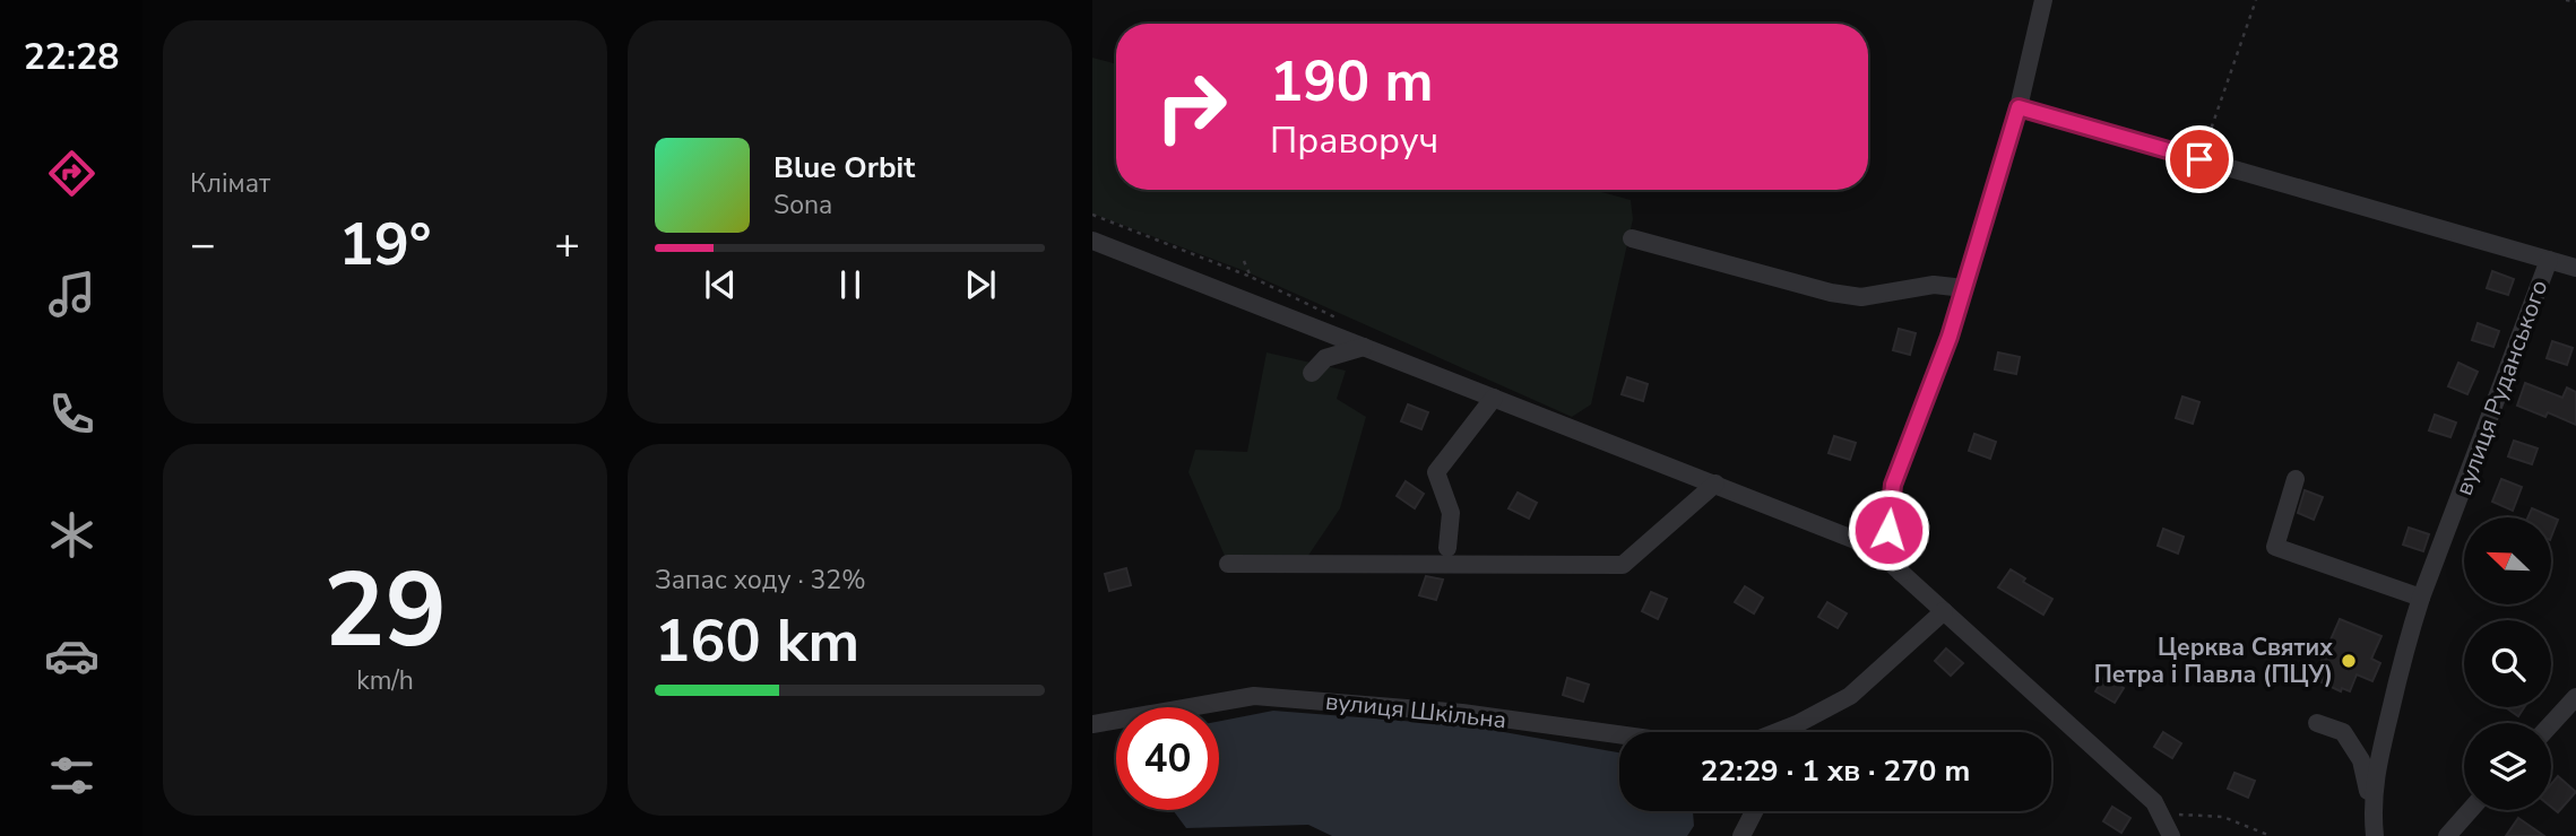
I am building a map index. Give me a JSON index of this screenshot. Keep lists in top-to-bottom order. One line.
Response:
{"streets":{"street":["вулиця Руданського","вулиця Шкільна"]},"places":["Церква Святих Петра і Павла (ПЦУ)"],"north":"top left","page":{"tabs":"22:28","tile":["Клімат",["29","km/h"],["Запас ходу · 32%","160 km"]],"turn":["190 m","Праворуч"],"song":["Blue Orbit","Sona"],"heat":["−","19°","+"],"limit":"40","trip":"22:29 · 1 хв · 270 m"}}
